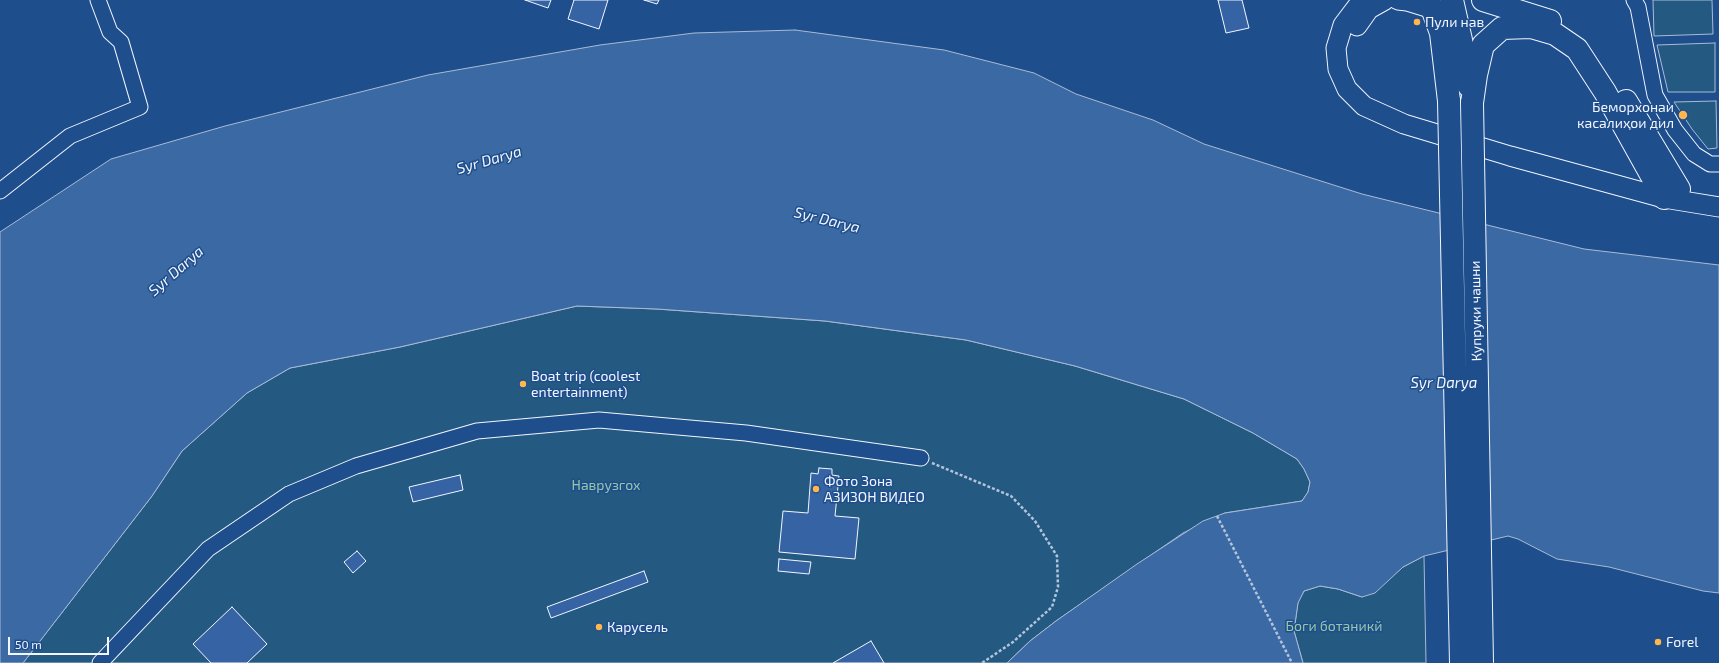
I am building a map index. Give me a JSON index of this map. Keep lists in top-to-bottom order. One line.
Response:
{"streets":{"highway":["Купруки чашни"]},"water":["Syr Darya"],"parks":["Наврузгох","Боги ботаникй"],"places":["Пули нав","Беморхонаи касалиҳои дил","Boat trip (coolest entertainment)","Фото Зона АЗИЗОН ВИДЕО","Карусель","Forel"],"scale_bar":"50 m"}
